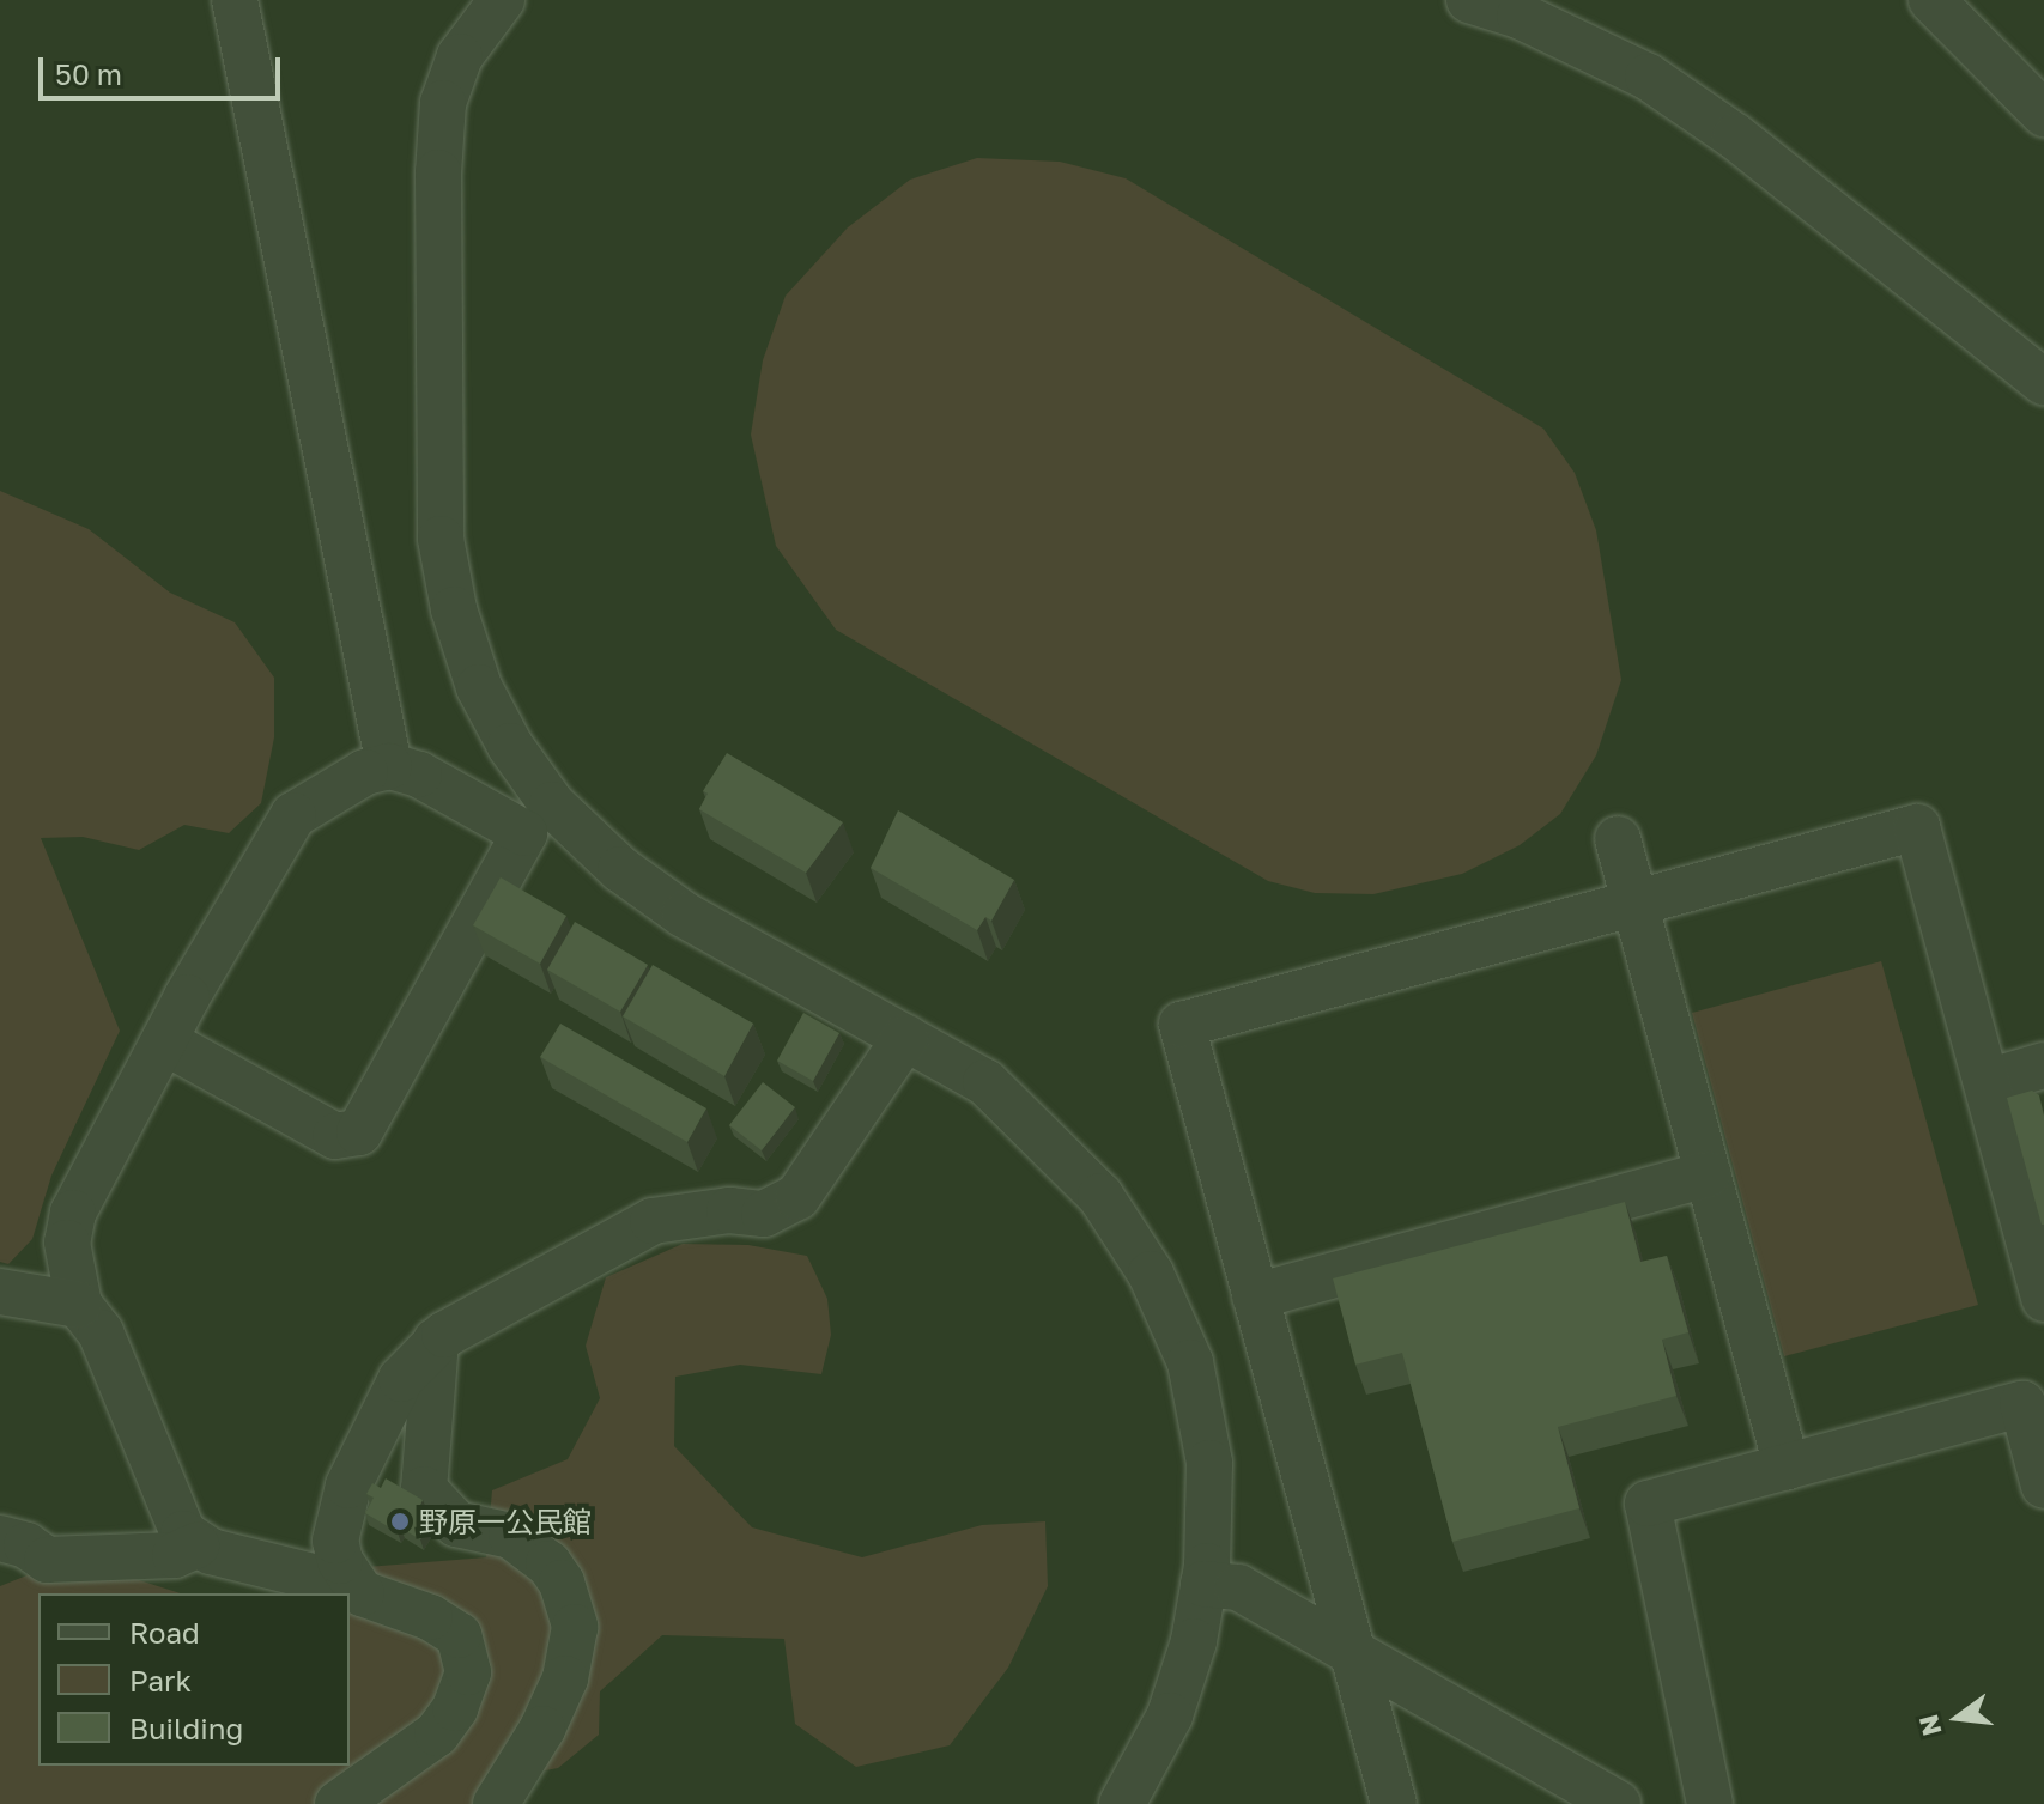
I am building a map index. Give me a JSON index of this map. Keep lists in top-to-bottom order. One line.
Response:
{"places":["野原一公民館"],"legend":["Road","Park","Building"],"scale_bar":"50 m","north":"left"}
